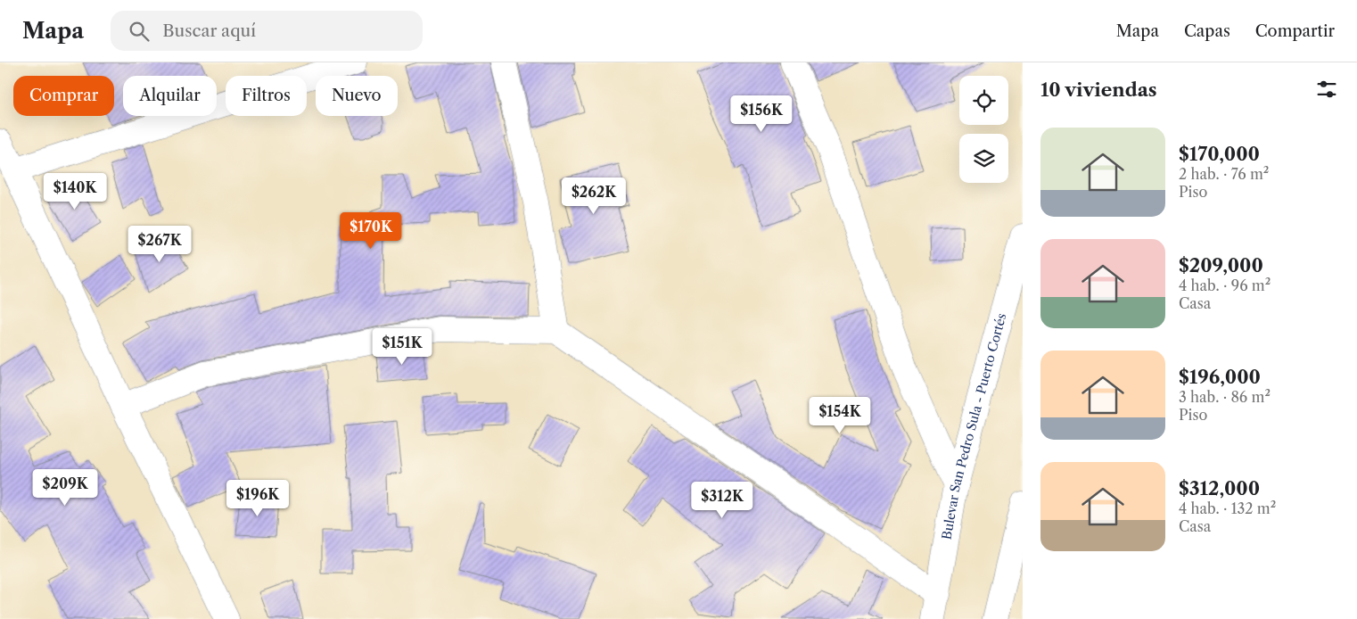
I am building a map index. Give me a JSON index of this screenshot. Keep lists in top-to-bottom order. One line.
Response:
{"streets":{"main road":["Bulevar San Pedro Sula - Puerto Cortés"]},"page":{"header":"Mapa","search":"Buscar aquí","nav":["Mapa","Capas","Compartir"],"heading":"10 viviendas","chip":["Comprar","Alquilar","Filtros","Nuevo"],"price":["$156K","$140K","$262K","$170K","$267K","$151K","$154K","$209K","$196K","$312K"],"list":[{"name":"$170,000","note":"2 hab. · 76 m² · Piso"},{"name":"$209,000","note":"4 hab. · 96 m² · Casa"},{"name":"$196,000","note":"3 hab. · 86 m² · Piso"},{"name":"$312,000","note":"4 hab. · 132 m² · Casa"}]}}
